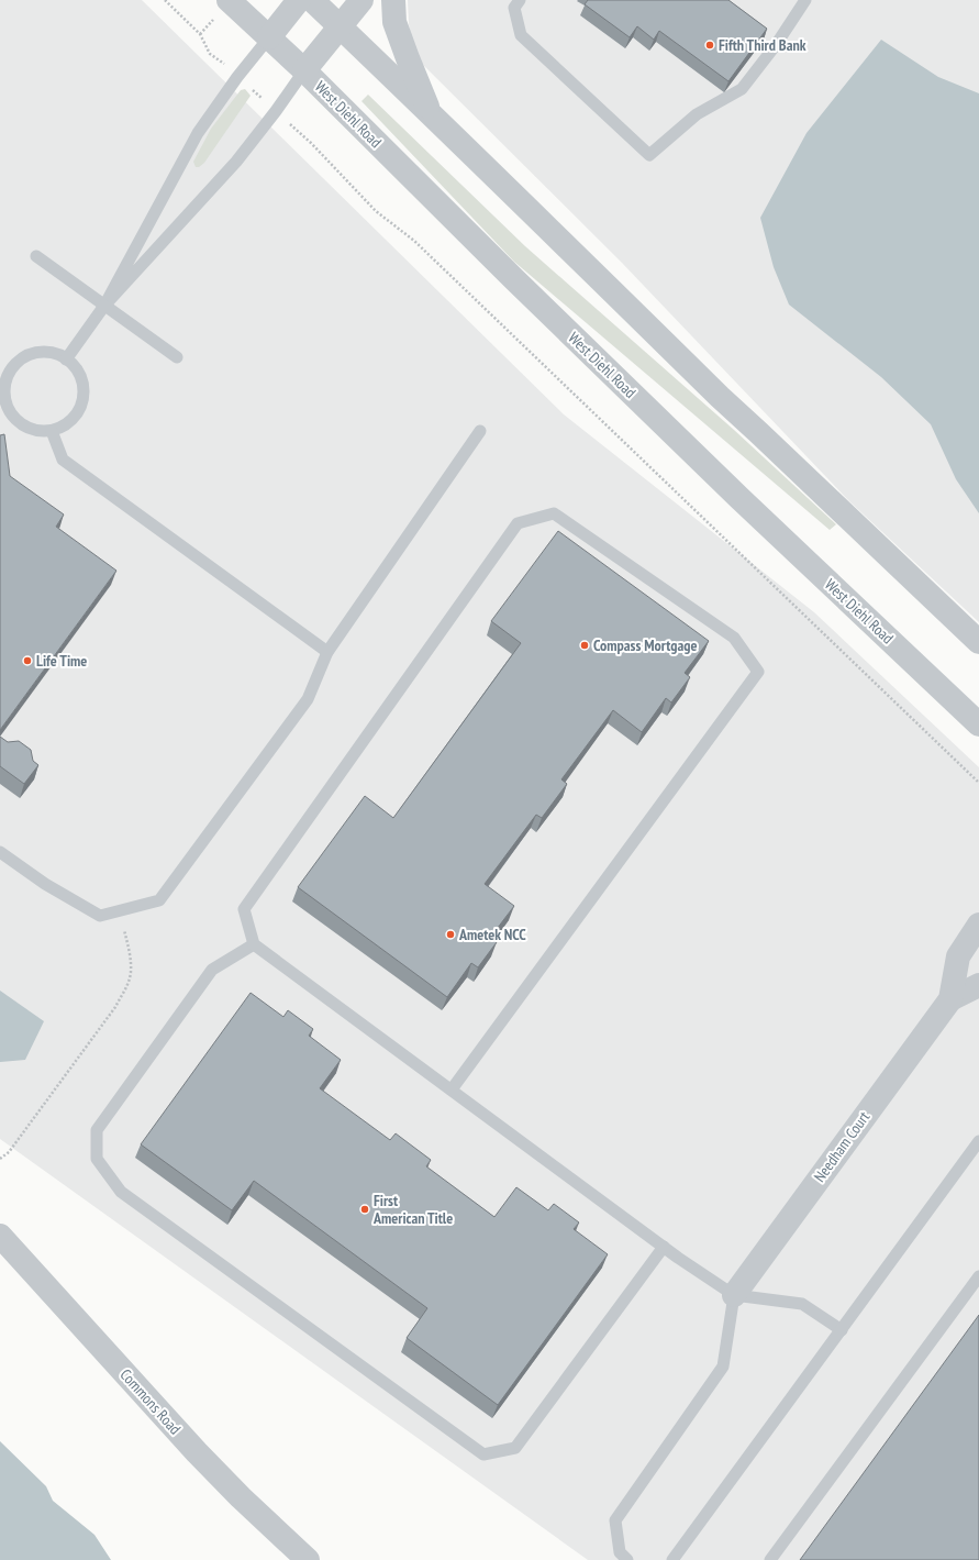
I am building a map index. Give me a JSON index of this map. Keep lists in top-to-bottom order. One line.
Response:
{"streets":{"street":["West Diehl Road","Needham Court","Commons Road"]},"places":["Fifth Third Bank","Compass Mortgage","Life Time","Ametek NCC","First American Title"]}
